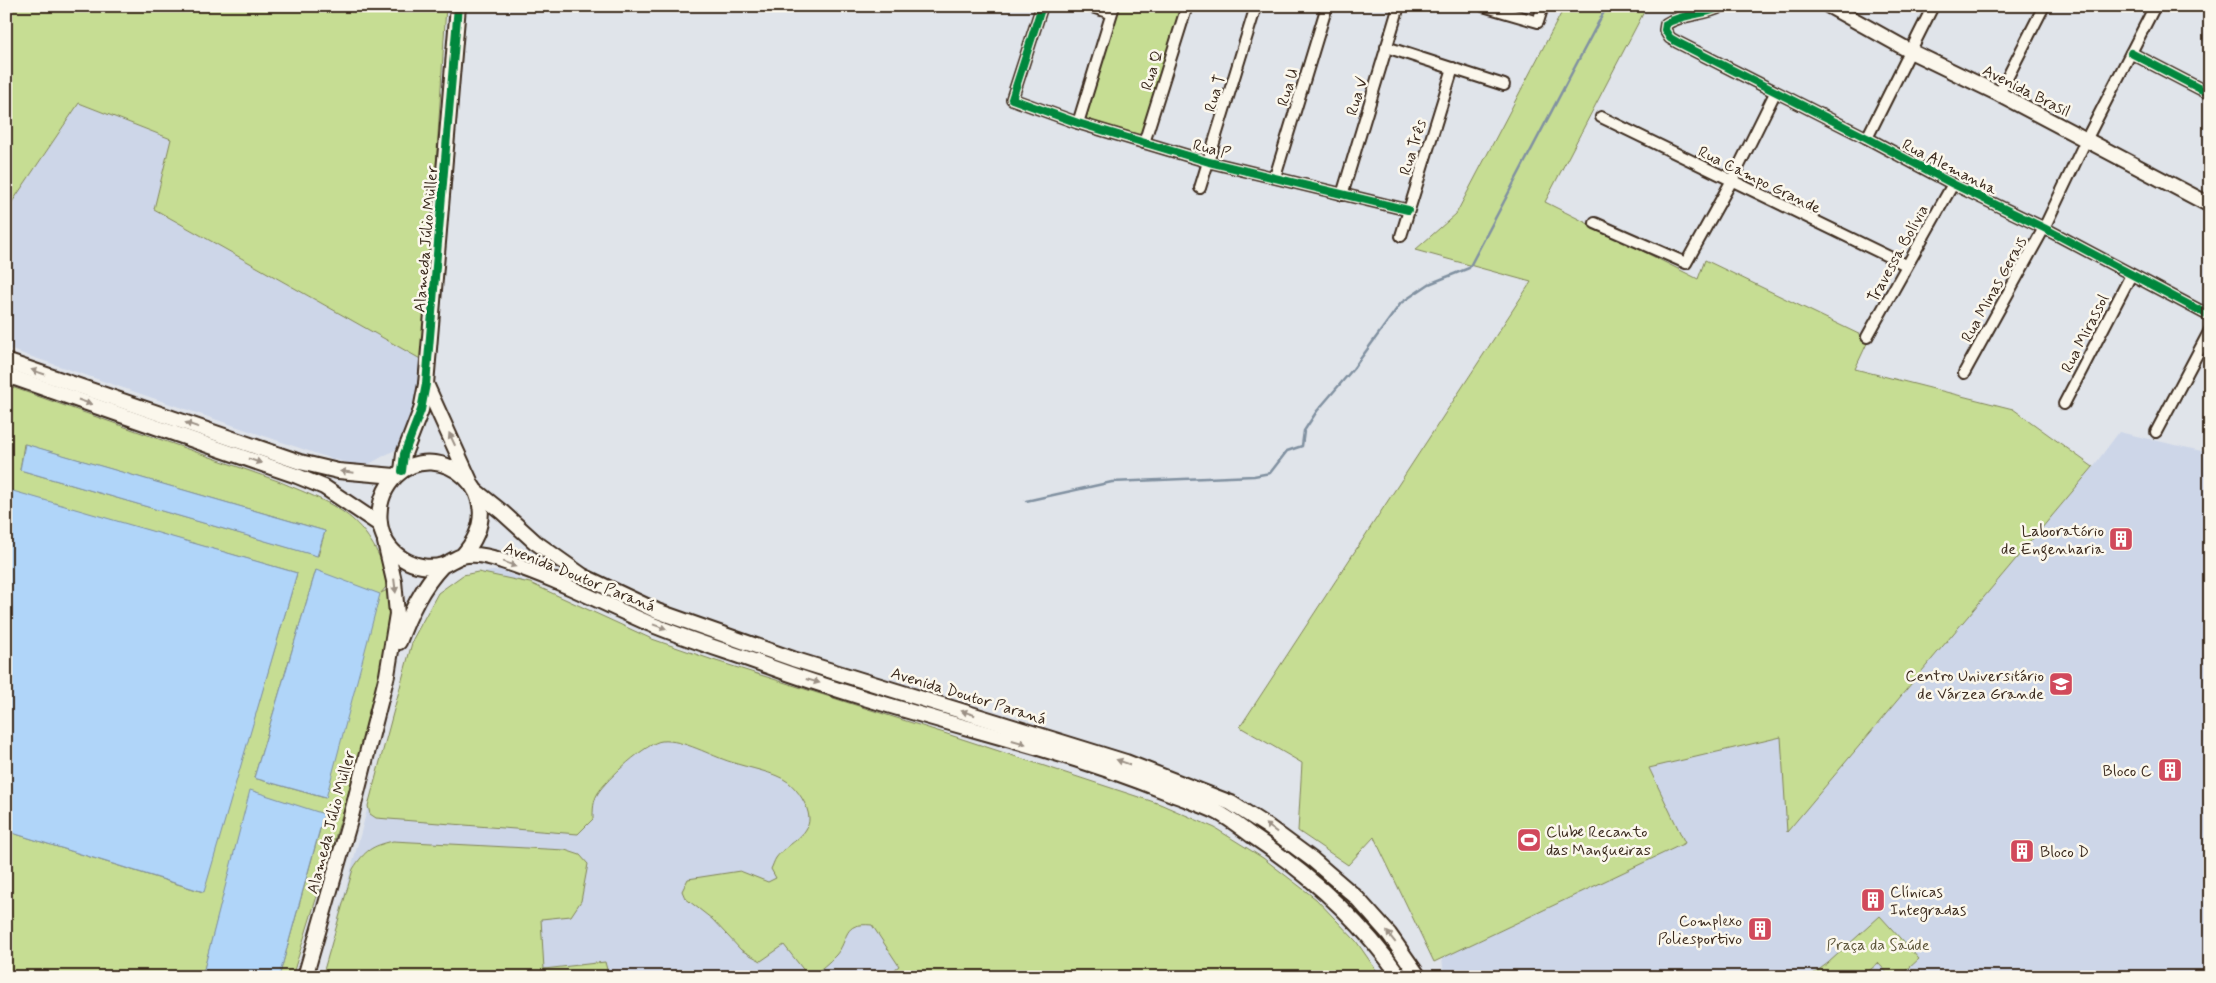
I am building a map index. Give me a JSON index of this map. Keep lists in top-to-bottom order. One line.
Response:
{"streets":{"main road":["Avenida Brasil","Alameda Júlio Müller","Avenida Doutor Paraná"],"street":["Rua Q","Rua U","Rua T","Rua V","Rua Três","Rua P","Rua Alemanha","Rua Campo Grande","Travessa Bolívia","Rua Minas Gerais","Rua Mirassol"]},"crossings":[["Rua Q","Rua P"],["Rua U","Rua P"],["Avenida Brasil","Rua Minas Gerais"],["Rua T","Rua P"],["Rua V","Rua P"],["Rua Três","Rua P"],["Rua Alemanha","Travessa Bolívia"],["Rua Alemanha","Rua Minas Gerais"],["Rua Alemanha","Rua Mirassol"],["Rua Campo Grande","Travessa Bolívia"],["Alameda Júlio Müller","Avenida Doutor Paraná"]],"parks":["Praça da Saúde"],"places":{"building":["Laboratório de Engenharia","Bloco C","Bloco D","Clínicas Integradas","Complexo Poliesportivo"],"school or university":["Centro Universitário de Várzea Grande"],"sports":["Clube Recanto das Mangueiras"]}}
